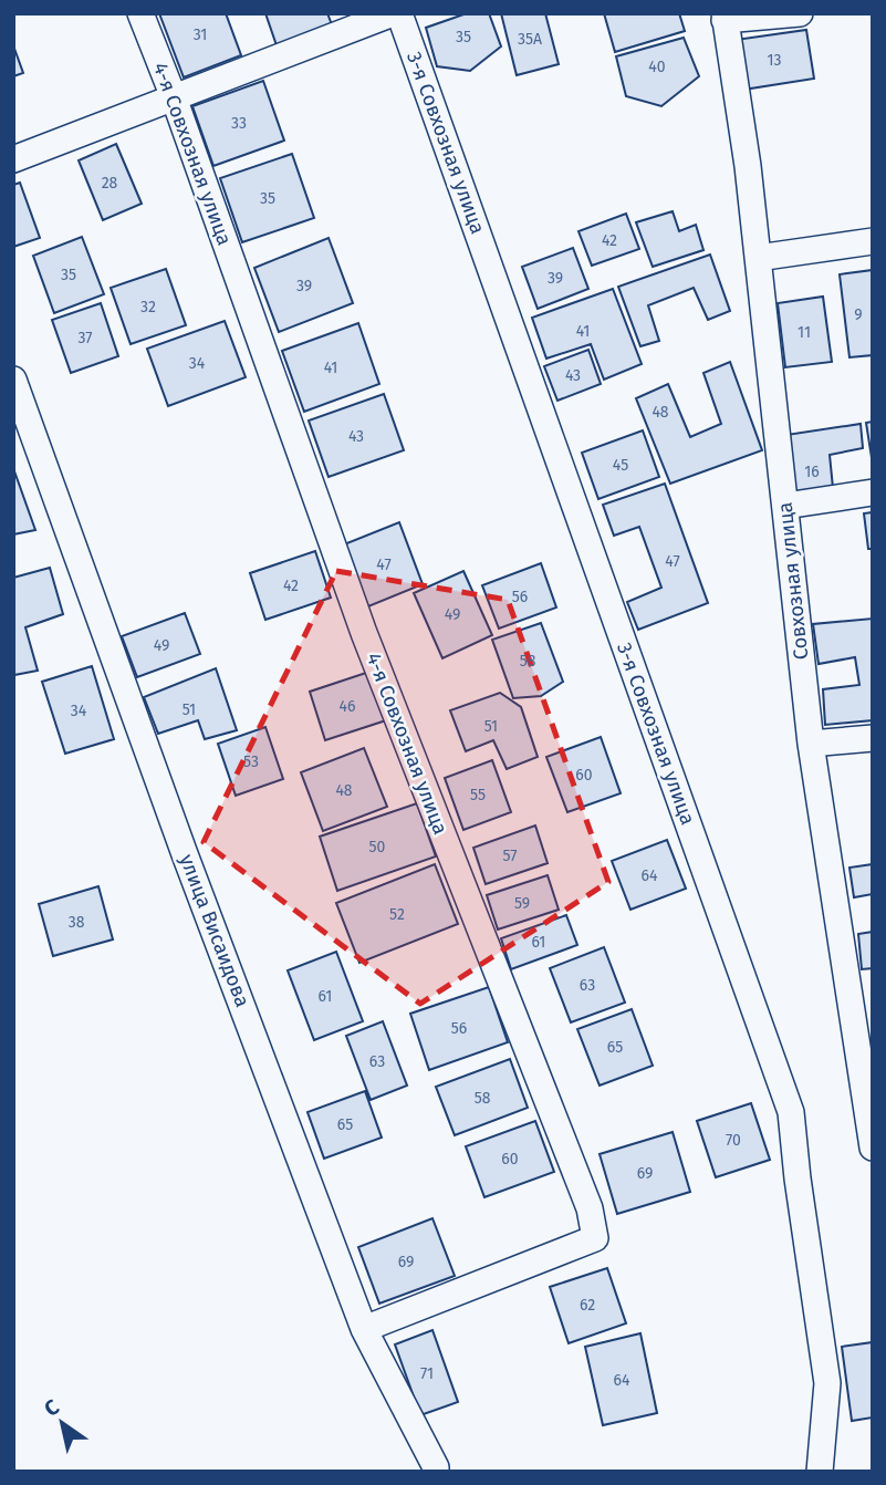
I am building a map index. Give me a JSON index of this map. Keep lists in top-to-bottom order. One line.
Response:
{"streets":{"street":["3-я Совхозная улица","4-я Совхозная улица","Совхозная улица","улица Висаидова"]},"crossings":[["4-я Совхозная улица","улица Висаидова"]],"house_numbers":["31","35","35А","13","40","33","28","35","42","35","39","39","32","9","41","11","37","34","41","43","48","43","45","16","47","47","42","56","49","49","58","46","51","34","51","53","60","48","55","50","57","64","59","52","38","61","63","61","56","65","63","58","65","70","60","69","69","62","71","64"],"north":"top left"}
